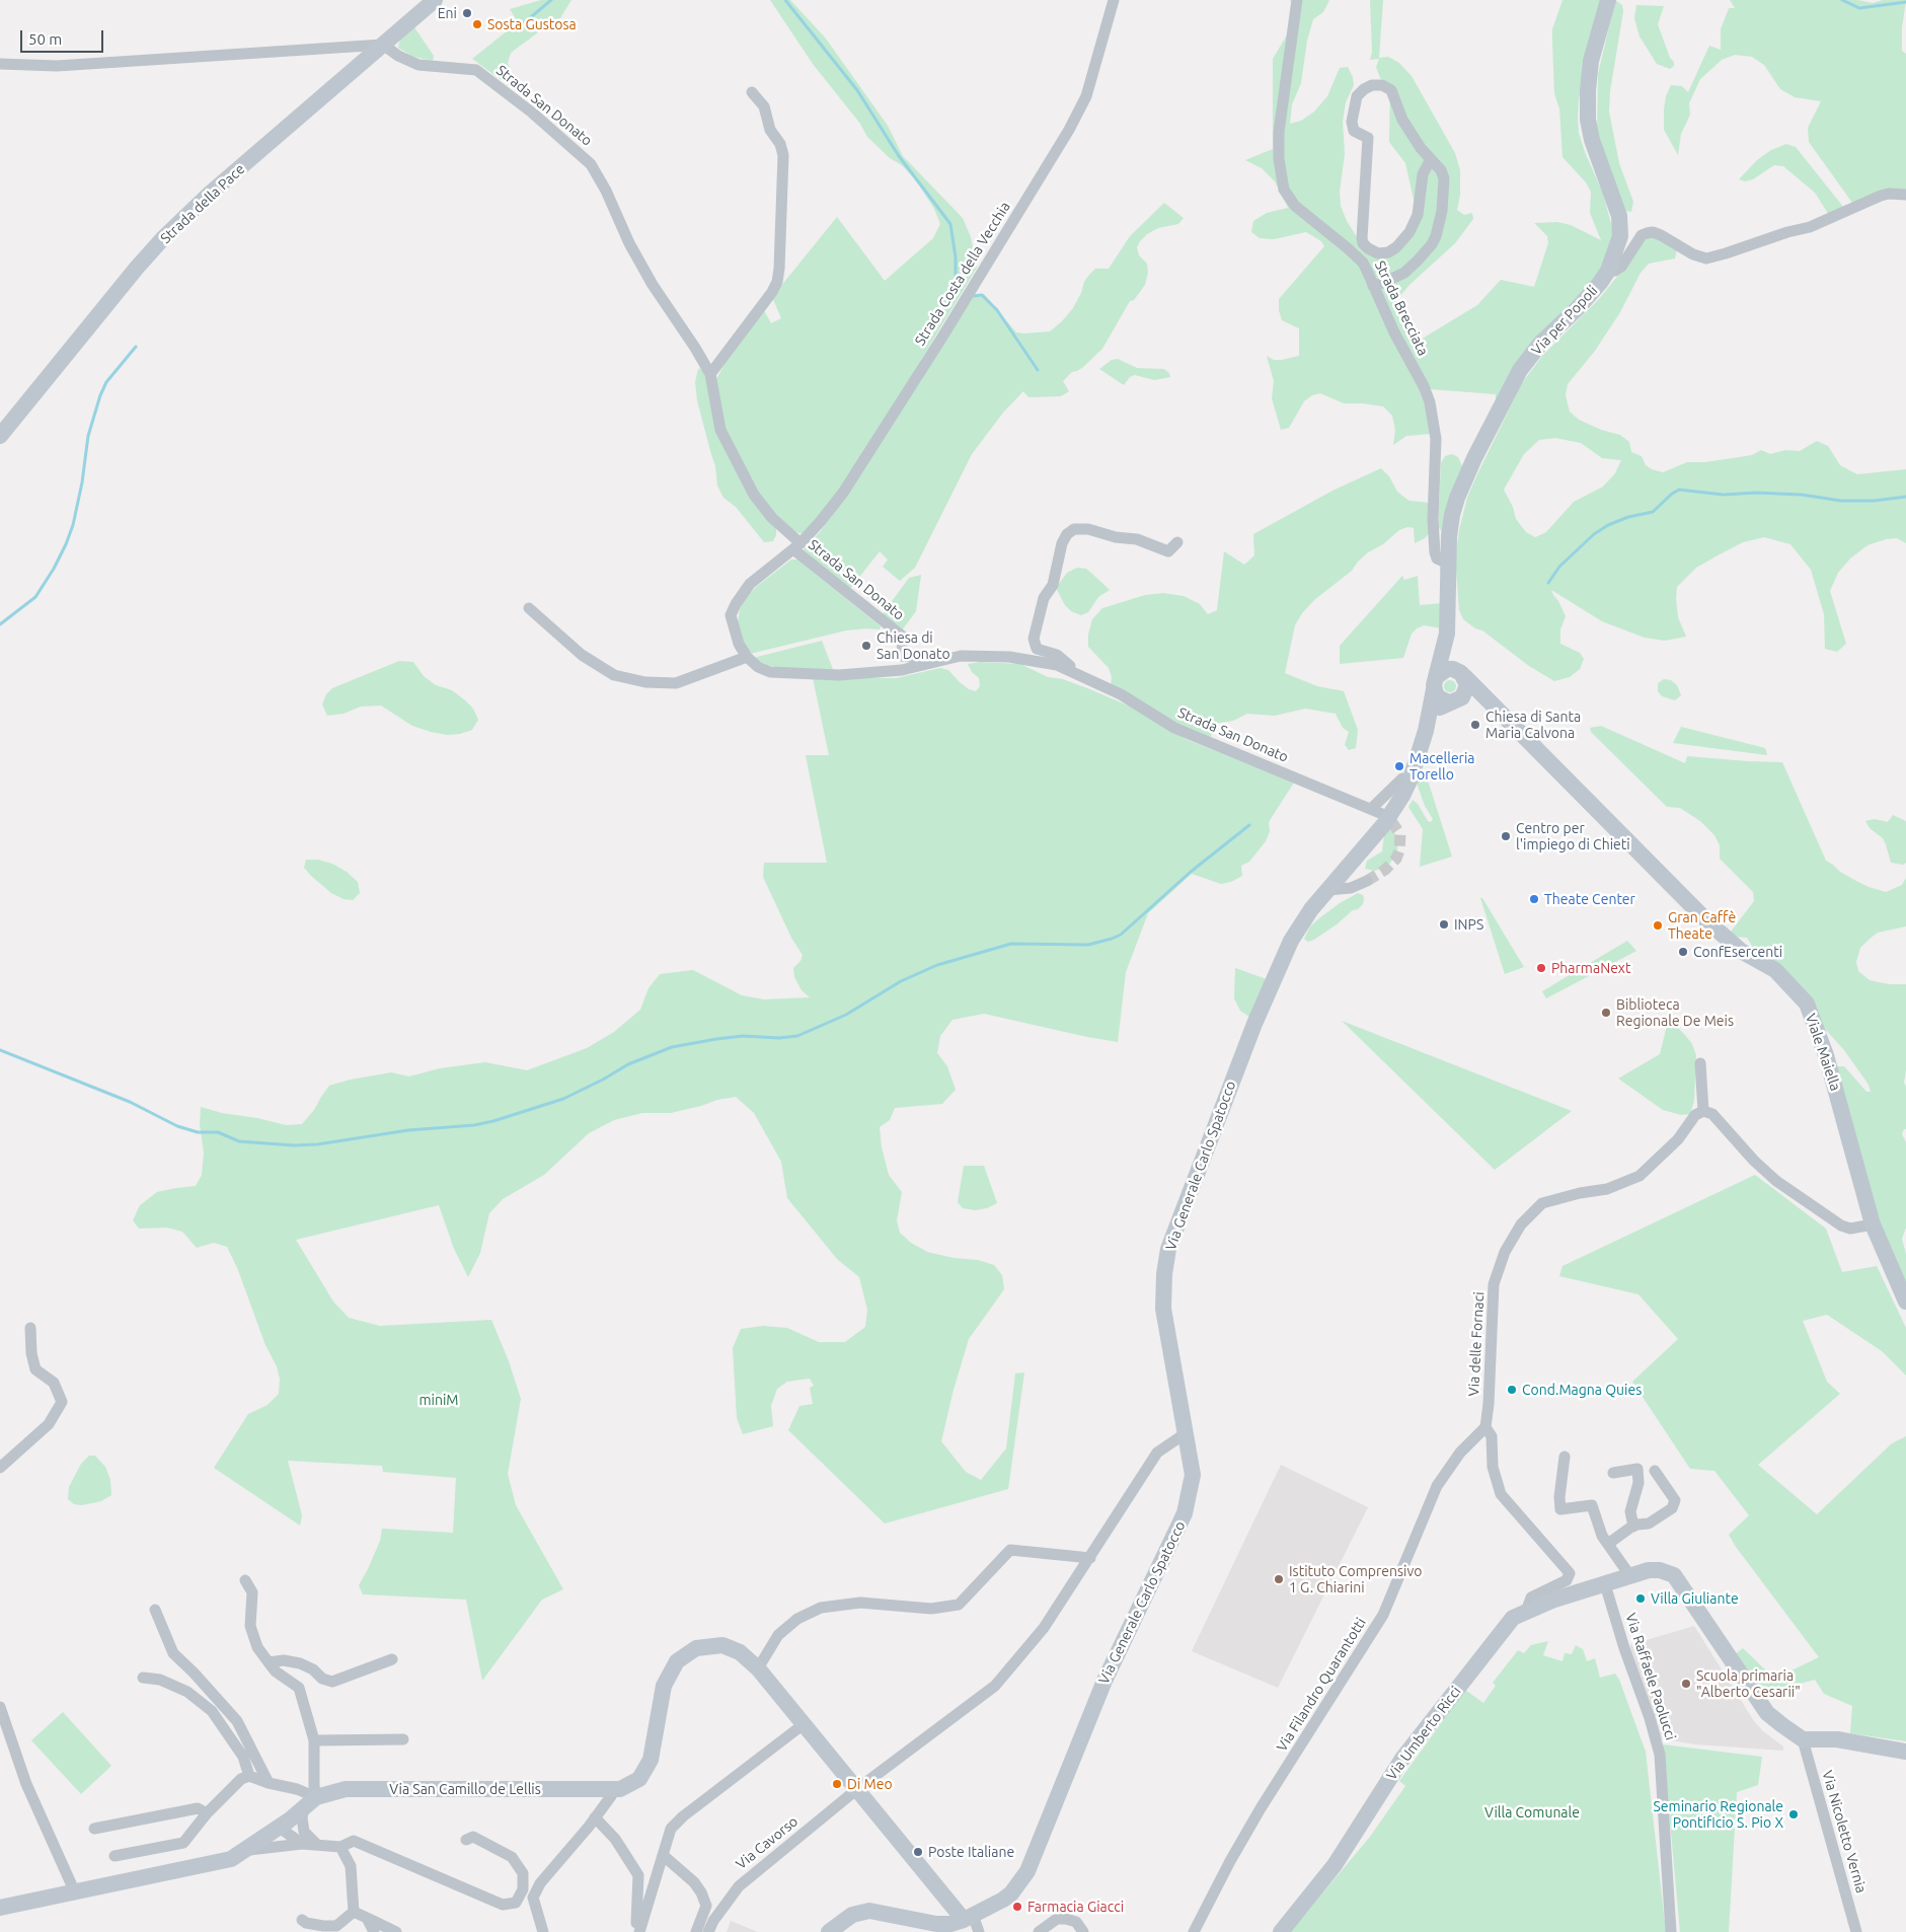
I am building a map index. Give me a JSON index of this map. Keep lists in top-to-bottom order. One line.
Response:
{"streets":{"main road":["Strada della Pace","Via per Popoli","Viale Maiella","Via Generale Carlo Spatocco","Via Umberto Ricci","Via San Camillo de Lellis"],"street":["Strada San Donato","Strada Costa della Vecchia","Strada Brecciata","Via delle Fornaci","Via Raffaele Paolucci","Via Filandro Quarantotti","Via Nicoletto Vernia","Via Cavorso"]},"crossings":[["Strada San Donato","Strada della Pace"],["Strada San Donato","Strada Costa della Vecchia"],["Strada San Donato","Via Generale Carlo Spatocco"],["Strada Brecciata","Via per Popoli"],["Via per Popoli","Viale Maiella"],["Via per Popoli","Via Generale Carlo Spatocco"],["Viale Maiella","Via Generale Carlo Spatocco"],["Via Generale Carlo Spatocco","Via San Camillo de Lellis"],["Via Generale Carlo Spatocco","Via Cavorso"],["Via delle Fornaci","Via Filandro Quarantotti"],["Via delle Fornaci","Via Umberto Ricci"],["Via Raffaele Paolucci","Via Umberto Ricci"],["Via Umberto Ricci","Via Nicoletto Vernia"],["Via San Camillo de Lellis","Via Cavorso"]],"parks":["miniM","Villa Comunale"],"places":["Eni","Sosta Gustosa","Chiesa di San Donato","Chiesa di Santa Maria Calvona","Macelleria Torello","Centro per l'impiego di Chieti","Theate Center","INPS","Gran Caffè Theate","ConfEsercenti","PharmaNext","Biblioteca Regionale De Meis","Cond.Magna Quies","Istituto Comprensivo 1 G. Chiarini","Villa Giuliante","Scuola primaria \"Alberto Cesarii\"","Di Meo","Seminario Regionale Pontificio S. Pio X","Poste Italiane","Farmacia Giacci"],"scale_bar":"50 m"}
